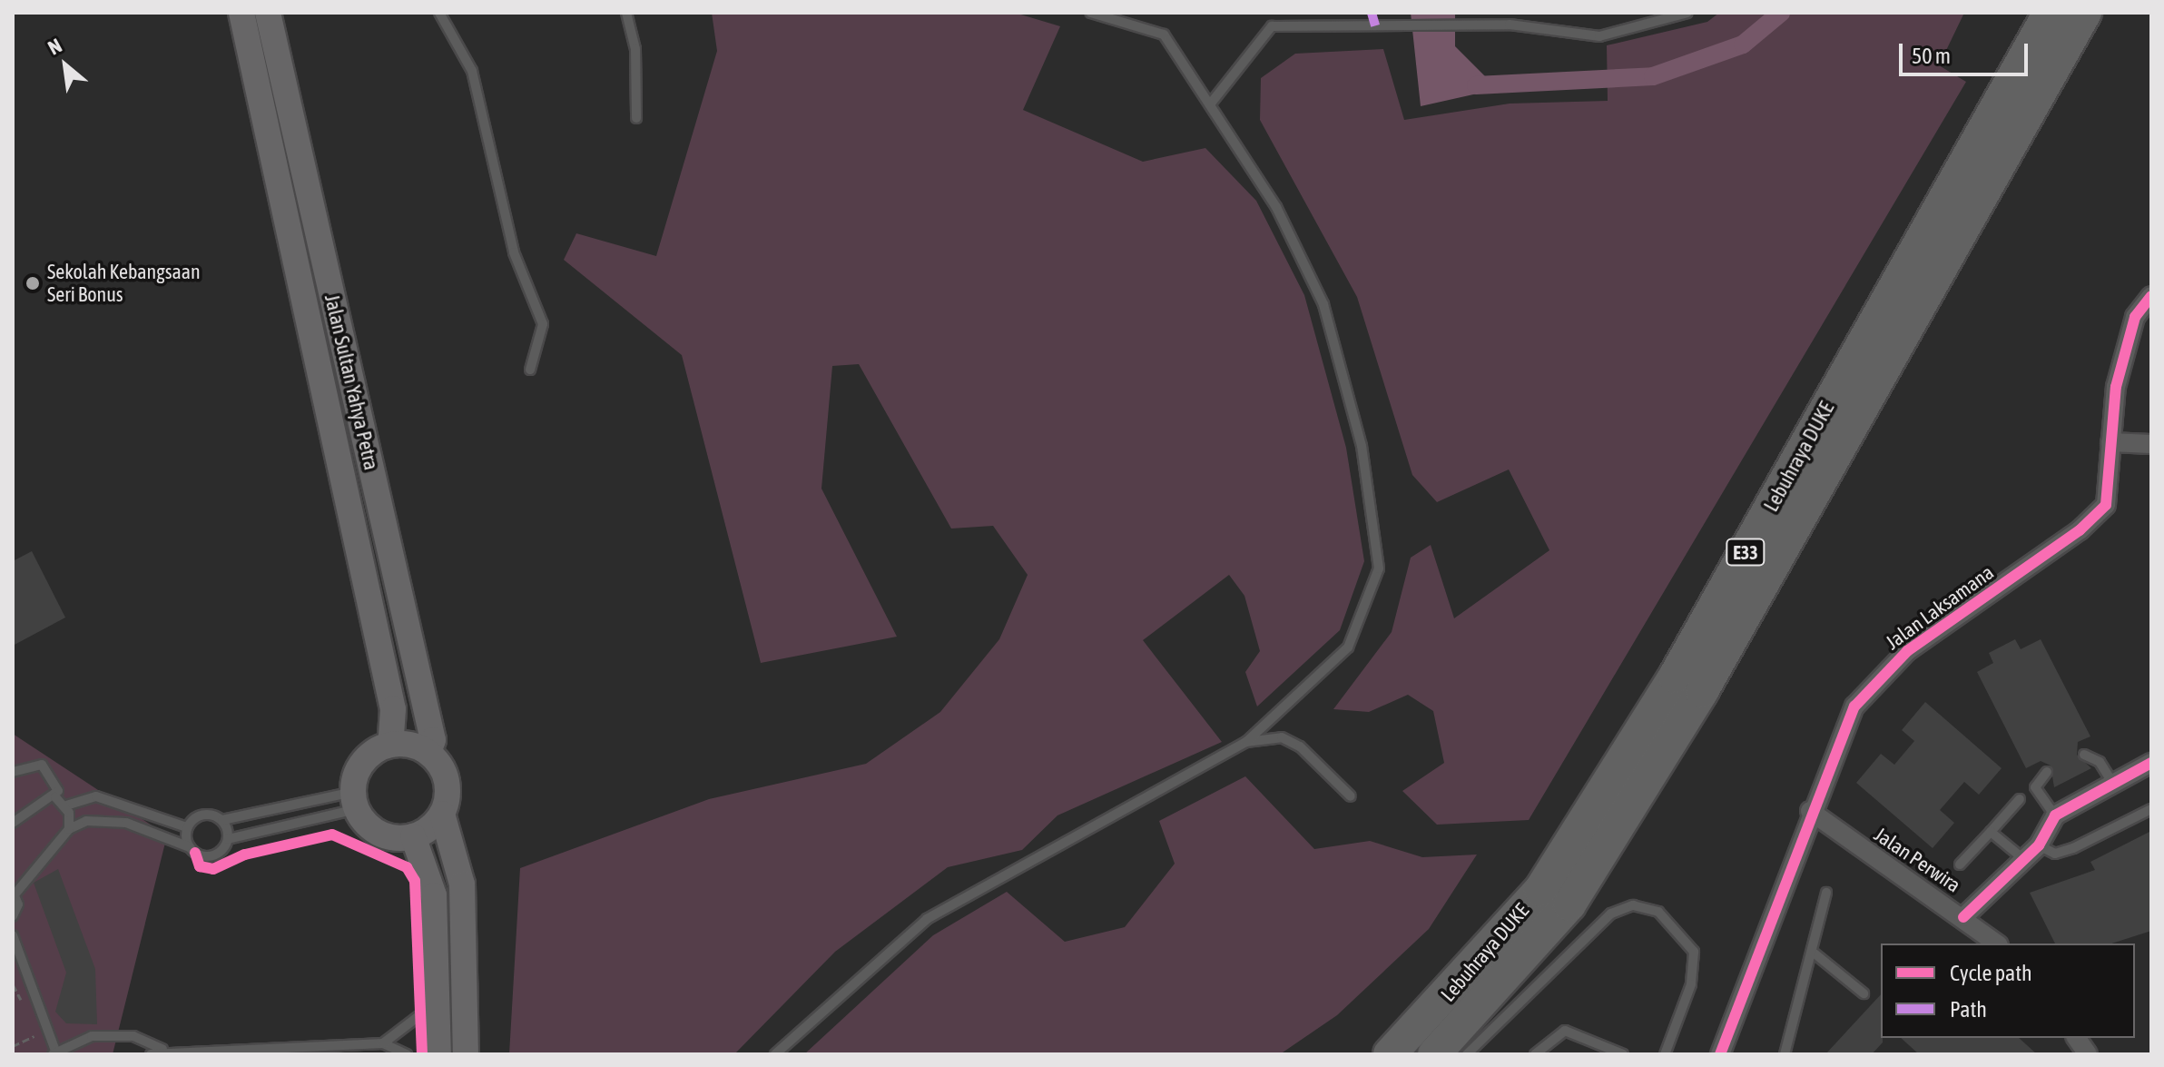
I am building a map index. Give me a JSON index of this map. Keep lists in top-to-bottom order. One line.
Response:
{"streets":{"highway":["Lebuhraya DUKE","E33"],"main road":["Jalan Sultan Yahya Petra"],"street":["Jalan Laksamana","Jalan Perwira"]},"crossings":[["Jalan Laksamana","Jalan Perwira"]],"places":["Sekolah Kebangsaan Seri Bonus"],"legend":["Cycle path","Path"],"scale_bar":"50 m","north":"top left"}
